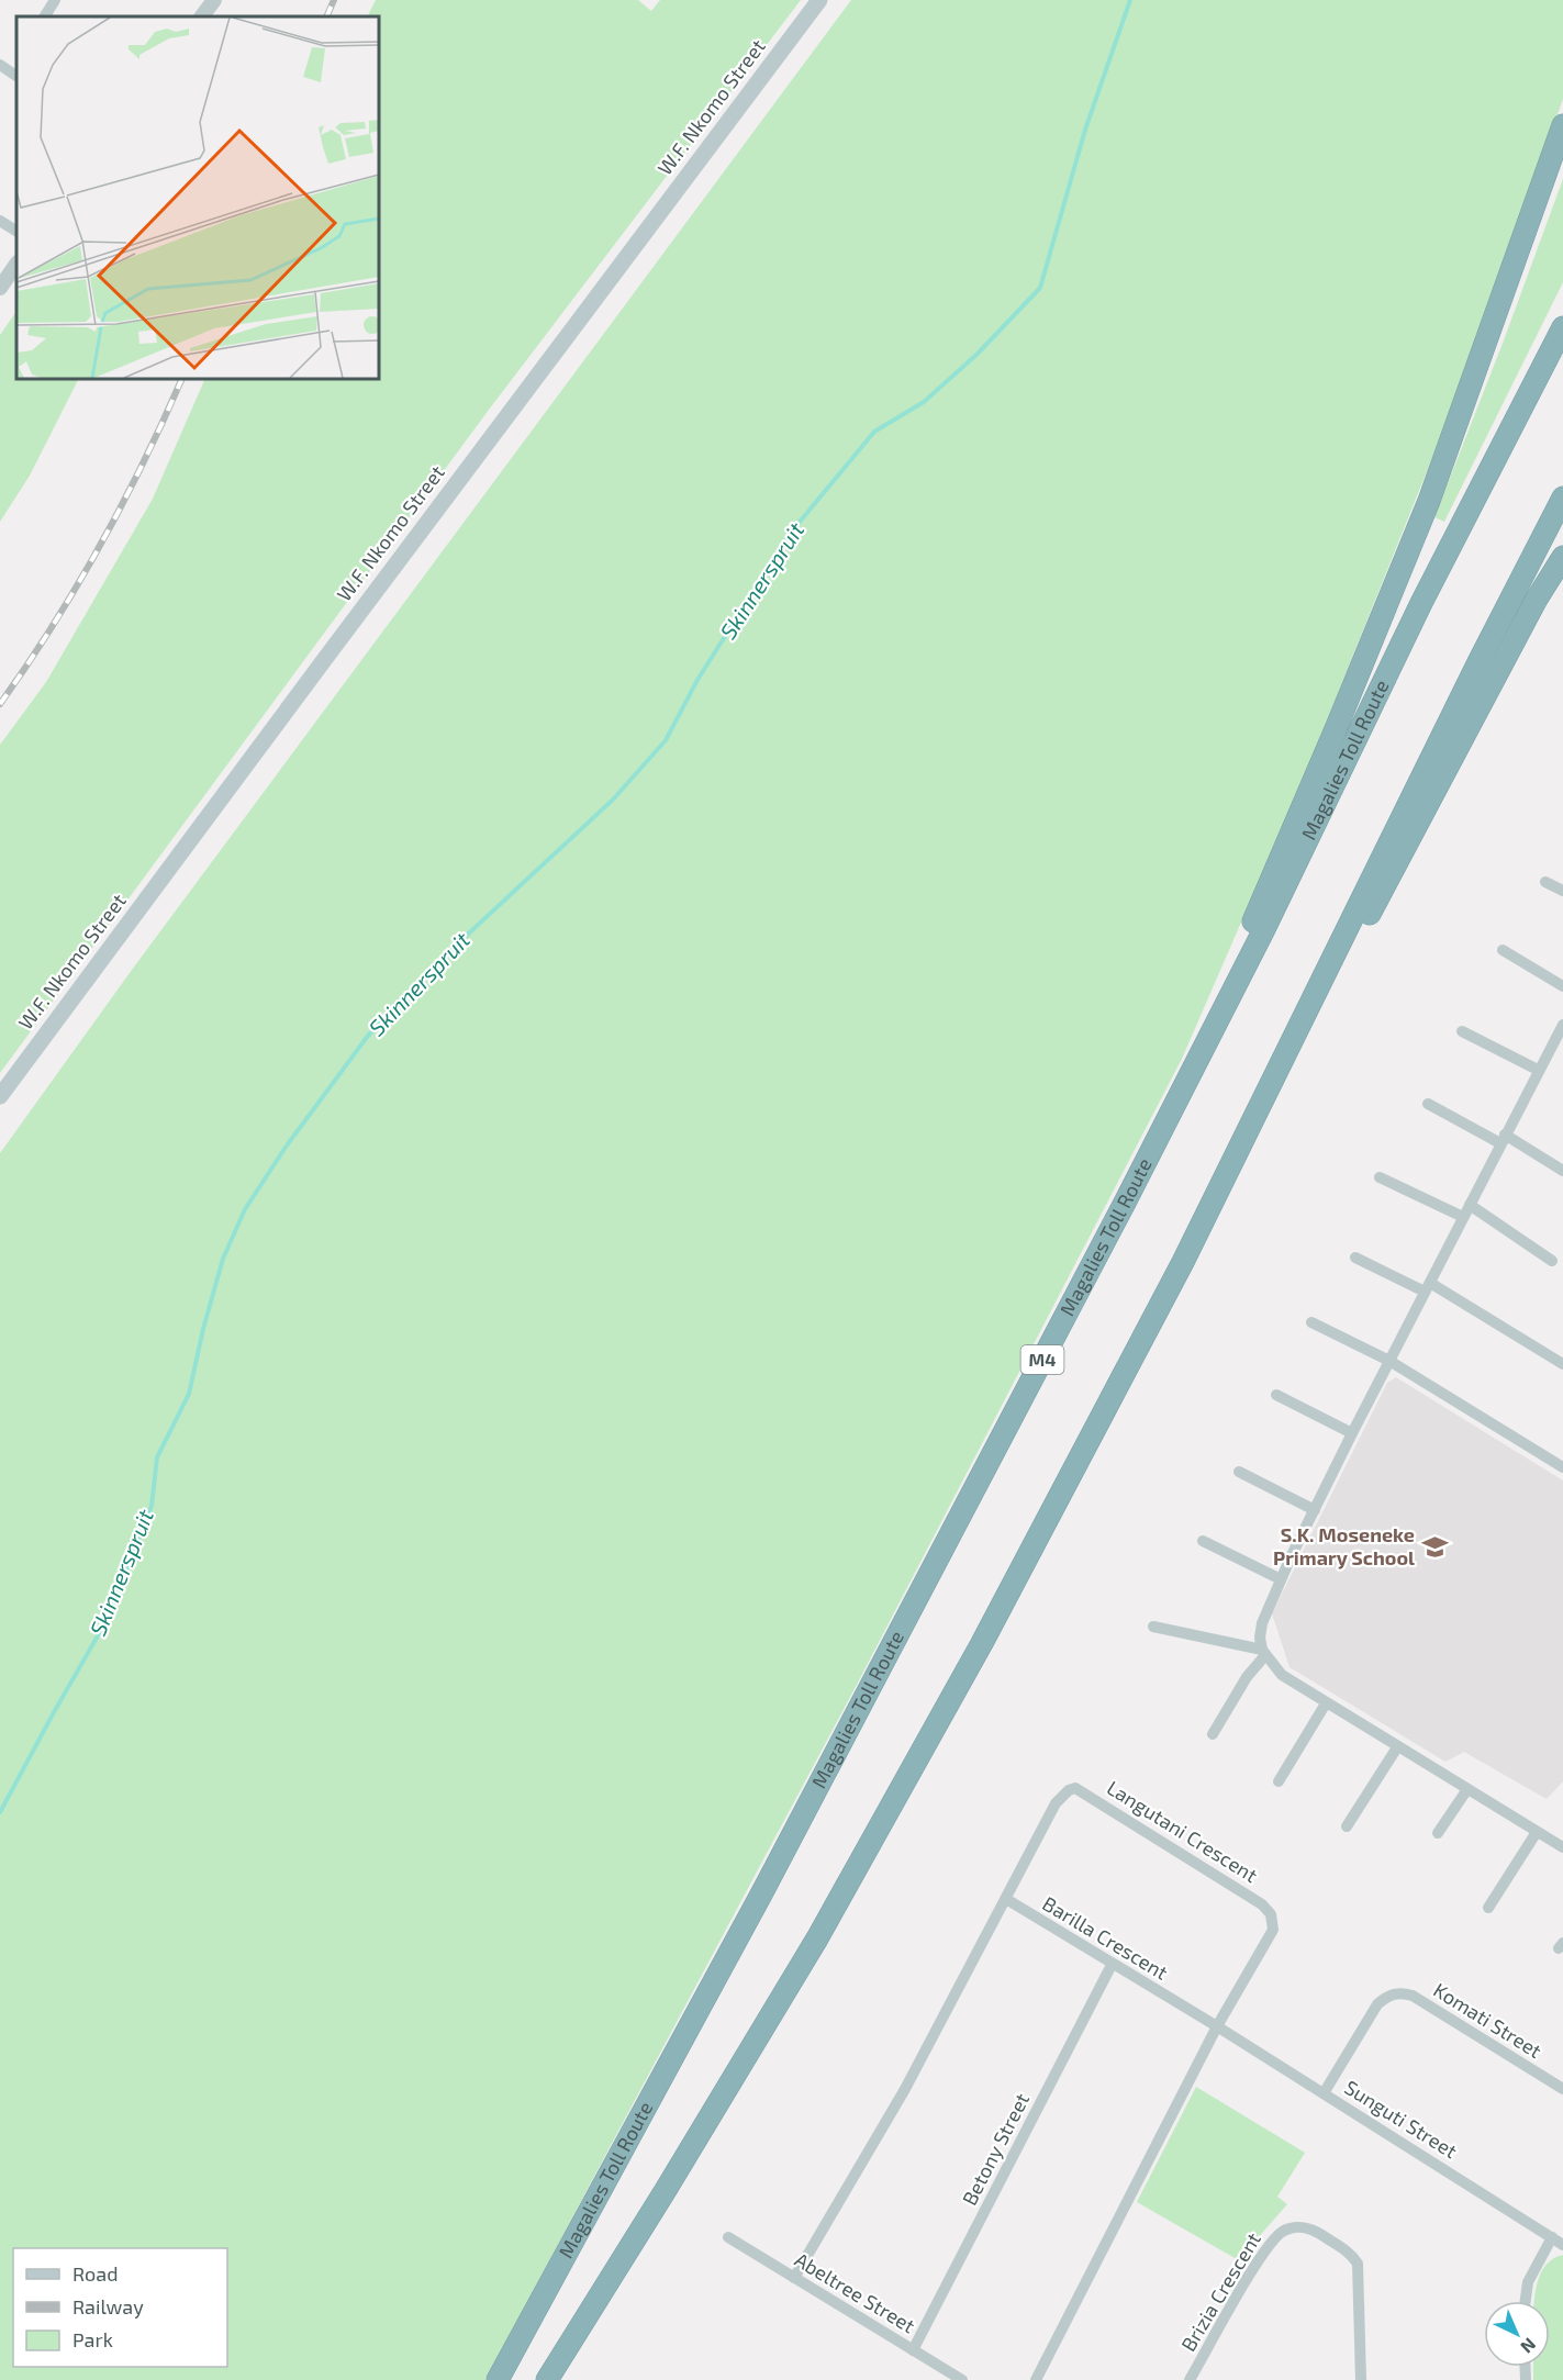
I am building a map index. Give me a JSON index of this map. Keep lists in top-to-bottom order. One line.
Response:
{"streets":{"highway":["Magalies Toll Route","M4"],"main road":["W.F. Nkomo Street"],"street":["Langutani Crescent","Barilla Crescent","Komati Street","Sunguti Street","Betony Street","Brizia Crescent","Abeltree Street"]},"crossings":[["Langutani Crescent","Barilla Crescent"],["Langutani Crescent","Sunguti Street"],["Barilla Crescent","Sunguti Street"],["Barilla Crescent","Betony Street"],["Komati Street","Sunguti Street"],["Betony Street","Abeltree Street"]],"water":["Skinnerspruit"],"places":{"school or university":["S.K. Moseneke Primary School"]},"legend":["Road","Railway","Park"],"north":"bottom right"}
